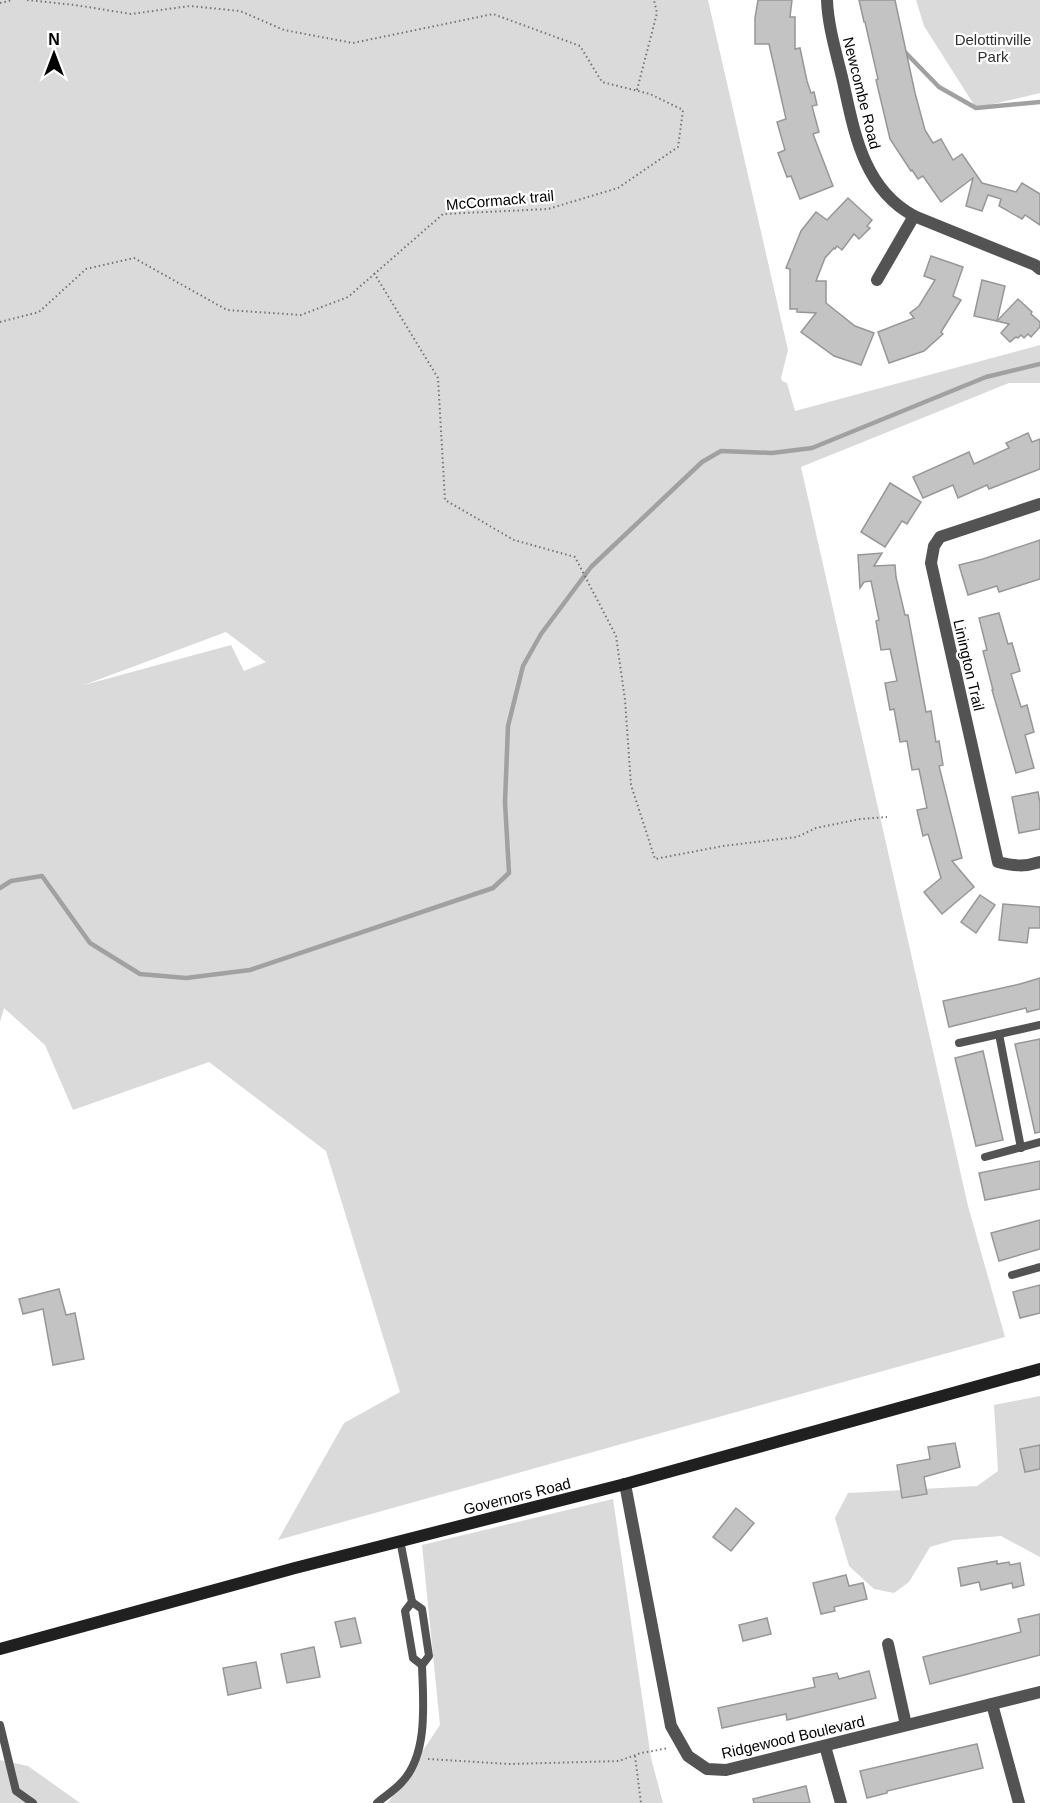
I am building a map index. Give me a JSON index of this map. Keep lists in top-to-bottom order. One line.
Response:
{"streets":{"main road":["Governors Road"],"street":["Newcombe Road","Linington Trail","Ridgewood Boulevard"],"path":["McCormack trail"]},"crossings":[["Governors Road","Ridgewood Boulevard"]],"parks":["Delottinville Park"],"north":"top"}
